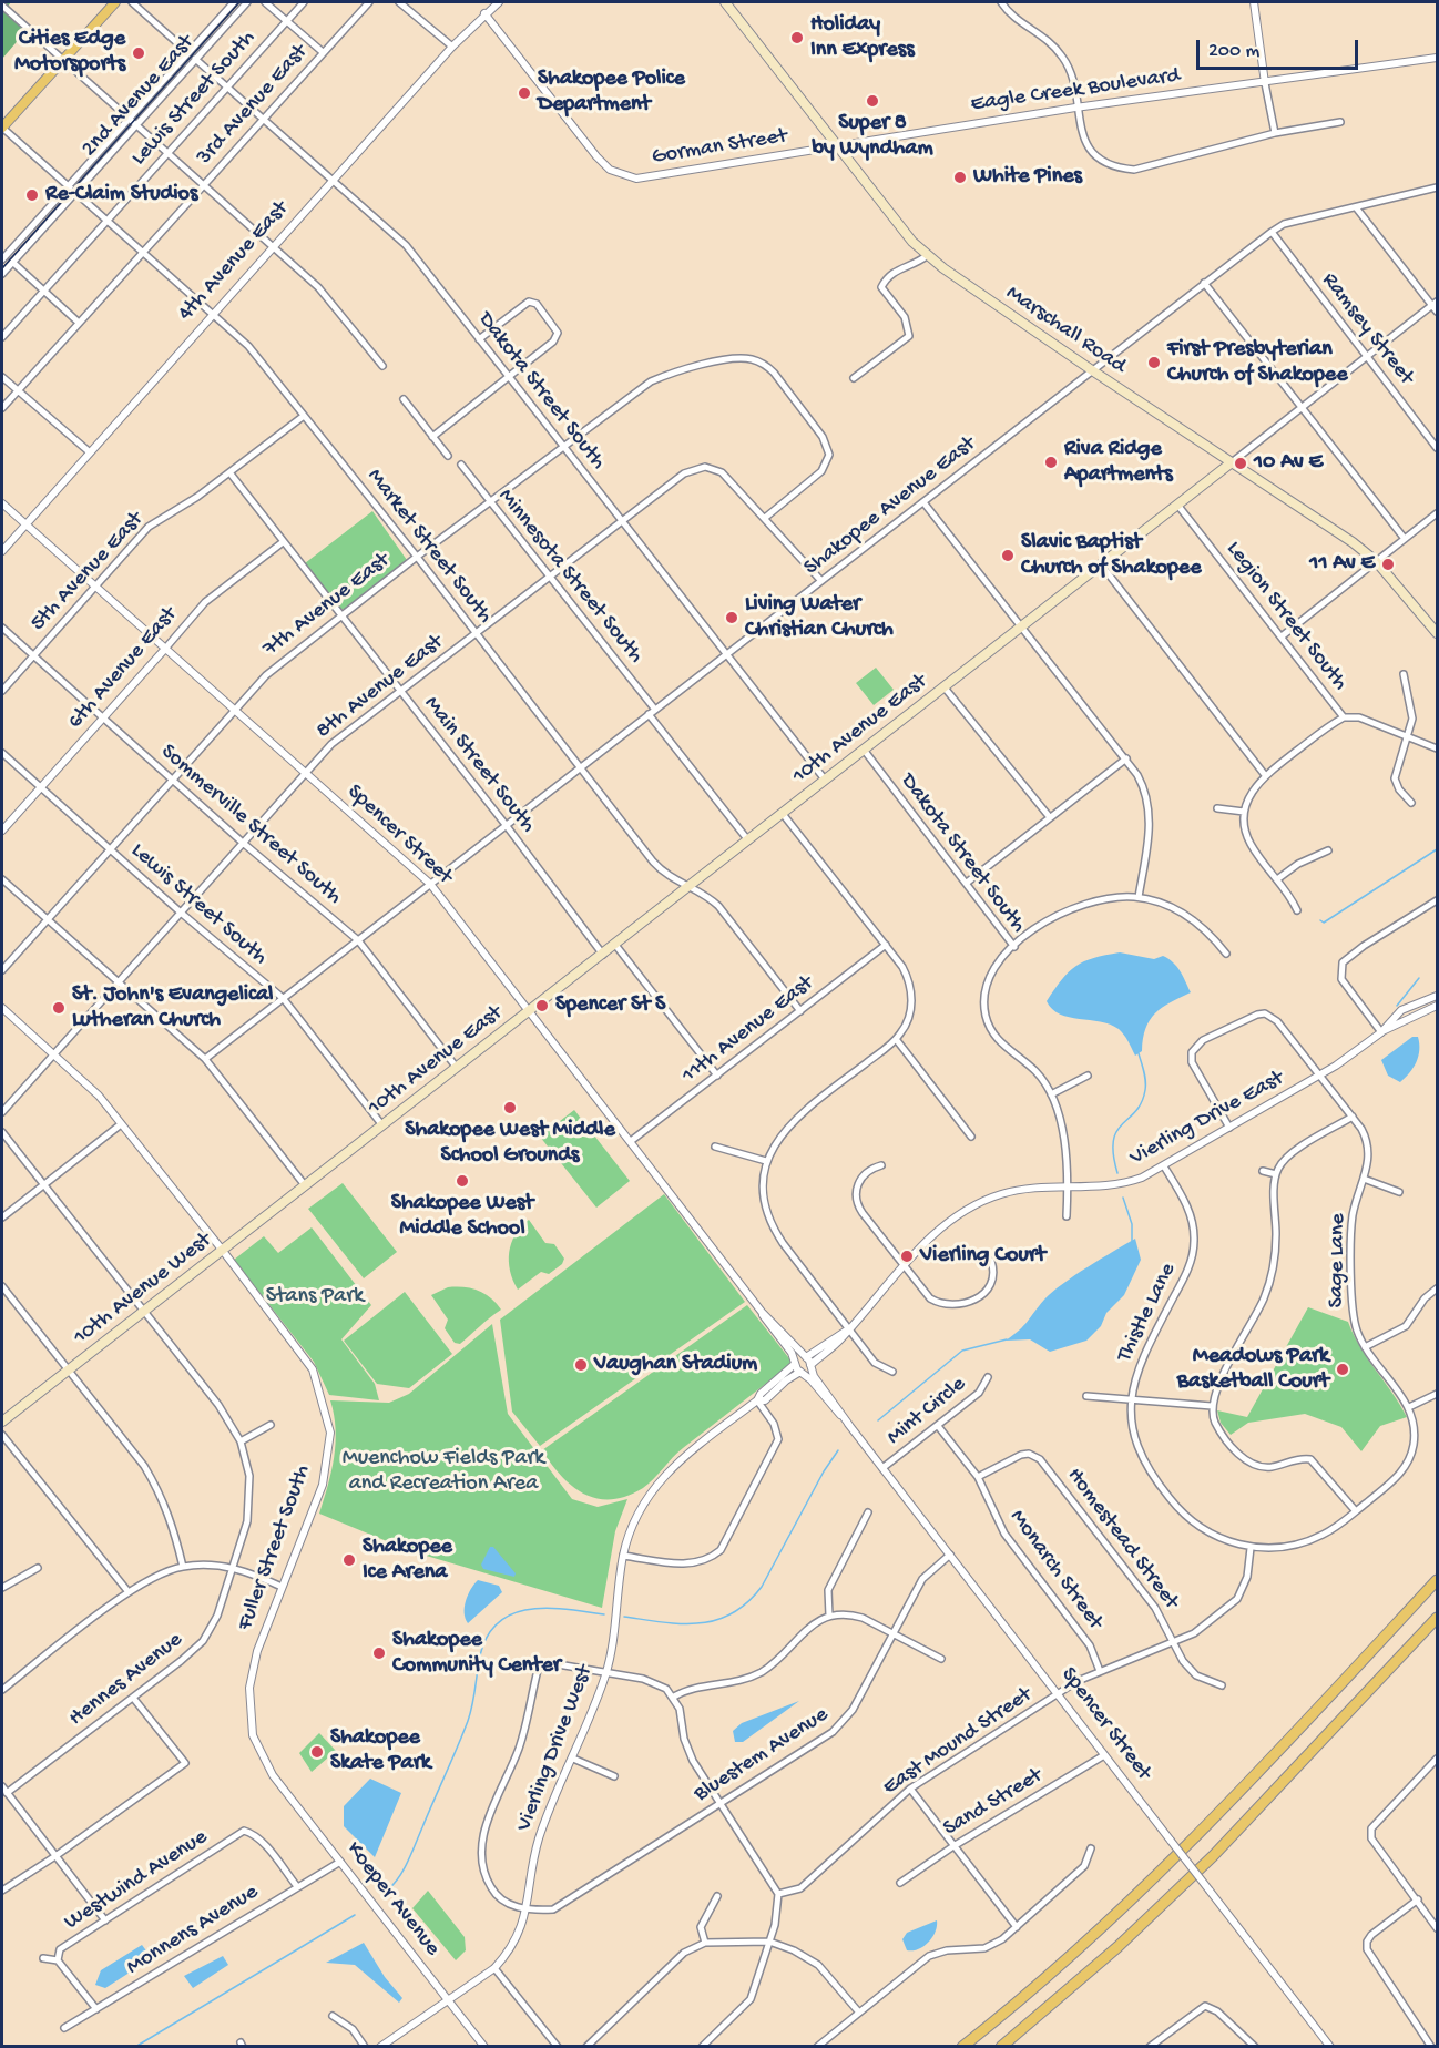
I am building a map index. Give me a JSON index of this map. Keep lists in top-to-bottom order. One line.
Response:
{"streets":{"main road":["Marschall Road","10th Avenue East","10th Avenue West"],"street":["Eagle Creek Boulevard","2nd Avenue East","Lewis Street South","3rd Avenue East","Gorman Street","4th Avenue East","Ramsey Street","Dakota Street South","Shakopee Avenue East","Market Street South","5th Avenue East","Minnesota Street South","7th Avenue East","Legion Street South","6th Avenue East","8th Avenue East","Main Street South","Sommerville Street South","Spencer Street","11th Avenue East","Vierling Drive East","Sage Lane","Thistle Lane","Mint Circle","Homestead Street","Fuller Street South","Monarch Street","Hennes Avenue","East Mound Street","Vierling Drive West","Bluestem Avenue","Sand Street","Westwind Avenue","Koeper Avenue","Monnens Avenue"]},"crossings":[["Eagle Creek Boulevard","Gorman Street"],["Eagle Creek Boulevard","Marschall Road"],["2nd Avenue East","Dakota Street South"],["2nd Avenue East","Market Street South"],["Lewis Street South","Dakota Street South"],["Lewis Street South","Shakopee Avenue East"],["Lewis Street South","Market Street South"],["Lewis Street South","7th Avenue East"],["Lewis Street South","6th Avenue East"],["Lewis Street South","8th Avenue East"],["Lewis Street South","10th Avenue East"],["3rd Avenue East","Dakota Street South"],["3rd Avenue East","Market Street South"],["Gorman Street","4th Avenue East"],["Gorman Street","Marschall Road"],["4th Avenue East","Dakota Street South"],["4th Avenue East","Market Street South"],["4th Avenue East","Spencer Street"],["Ramsey Street","Shakopee Avenue East"],["Ramsey Street","10th Avenue East"],["Marschall Road","Shakopee Avenue East"],["Marschall Road","10th Avenue East"],["Dakota Street South","Shakopee Avenue East"],["Dakota Street South","7th Avenue East"],["Dakota Street South","8th Avenue East"],["Dakota Street South","10th Avenue East"],["Dakota Street South","Vierling Drive East"],["Shakopee Avenue East","Market Street South"],["Shakopee Avenue East","Minnesota Street South"],["Shakopee Avenue East","Main Street South"],["Shakopee Avenue East","Sommerville Street South"],["Shakopee Avenue East","Spencer Street"],["Market Street South","5th Avenue East"],["Market Street South","7th Avenue East"],["Market Street South","8th Avenue East"],["Market Street South","10th Avenue East"],["Market Street South","11th Avenue East"],["5th Avenue East","Main Street South"],["5th Avenue East","Sommerville Street South"],["5th Avenue East","Spencer Street"],["Minnesota Street South","7th Avenue East"],["Minnesota Street South","8th Avenue East"],["Minnesota Street South","10th Avenue East"],["7th Avenue East","8th Avenue East"],["7th Avenue East","Main Street South"],["7th Avenue East","Sommerville Street South"],["7th Avenue East","Spencer Street"],["Legion Street South","10th Avenue East"],["6th Avenue East","Main Street South"],["6th Avenue East","Sommerville Street South"],["6th Avenue East","Spencer Street"],["8th Avenue East","Main Street South"],["8th Avenue East","Sommerville Street South"],["8th Avenue East","Spencer Street"],["8th Avenue East","Fuller Street South"],["10th Avenue East","Main Street South"],["10th Avenue East","Sommerville Street South"],["10th Avenue East","Spencer Street"],["10th Avenue East","10th Avenue West"],["Spencer Street","11th Avenue East"],["Spencer Street","Vierling Drive East"],["Spencer Street","Mint Circle"],["Spencer Street","East Mound Street"],["Spencer Street","Bluestem Avenue"],["Spencer Street","Sand Street"],["Vierling Drive East","Sage Lane"],["Vierling Drive East","Thistle Lane"],["Sage Lane","Thistle Lane"],["10th Avenue West","Fuller Street South"],["10th Avenue West","Hennes Avenue"],["Thistle Lane","East Mound Street"],["Mint Circle","Monarch Street"],["Homestead Street","Monarch Street"],["Homestead Street","East Mound Street"],["Fuller Street South","Koeper Avenue"],["Monarch Street","East Mound Street"],["Vierling Drive West","Bluestem Avenue"],["Vierling Drive West","Koeper Avenue"],["Westwind Avenue","Monnens Avenue"],["Koeper Avenue","Monnens Avenue"]],"parks":["Stans Park","Muenchow Fields Park and Recreation Area"],"places":["Holiday Inn Express","Cities Edge Motorsports","Shakopee Police Department","Super 8 by Wyndham","White Pines","Re-Claim Studios","First Presbyterian Church of Shakopee","Riva Ridge Apartments","10 Av E","Slavic Baptist Church of Shakopee","11 Av E","Living Water Christian Church","Spencer St S","St. John's Evangelical Lutheran Church","Shakopee West Middle School Grounds","Shakopee West Middle School","Vierling Court","Vaughan Stadium","Meadows Park Basketball Court","Shakopee Ice Arena","Shakopee Community Center","Shakopee Skate Park"],"scale_bar":"200 m"}
